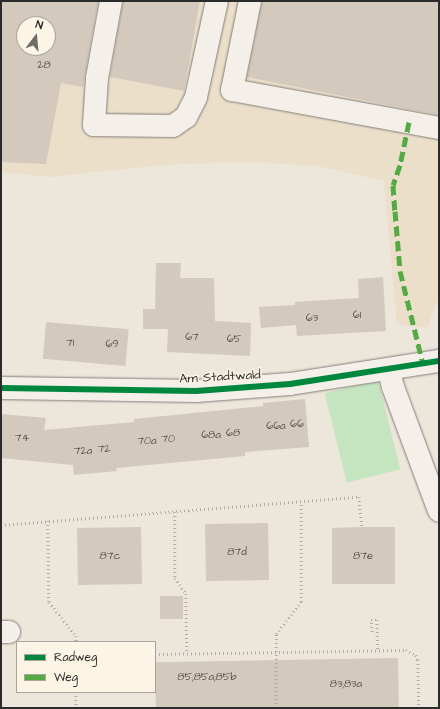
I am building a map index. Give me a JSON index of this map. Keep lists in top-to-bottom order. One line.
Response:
{"streets":{"street":["Am Stadtwald"]},"house_numbers":["28","61","63","67","65","71","69","66","66a","68","68a","74","70","70a","72","72a","87d","87c","87e","85;85a;85b","83;83a"],"legend":["Radweg","Weg"],"north":"top"}
